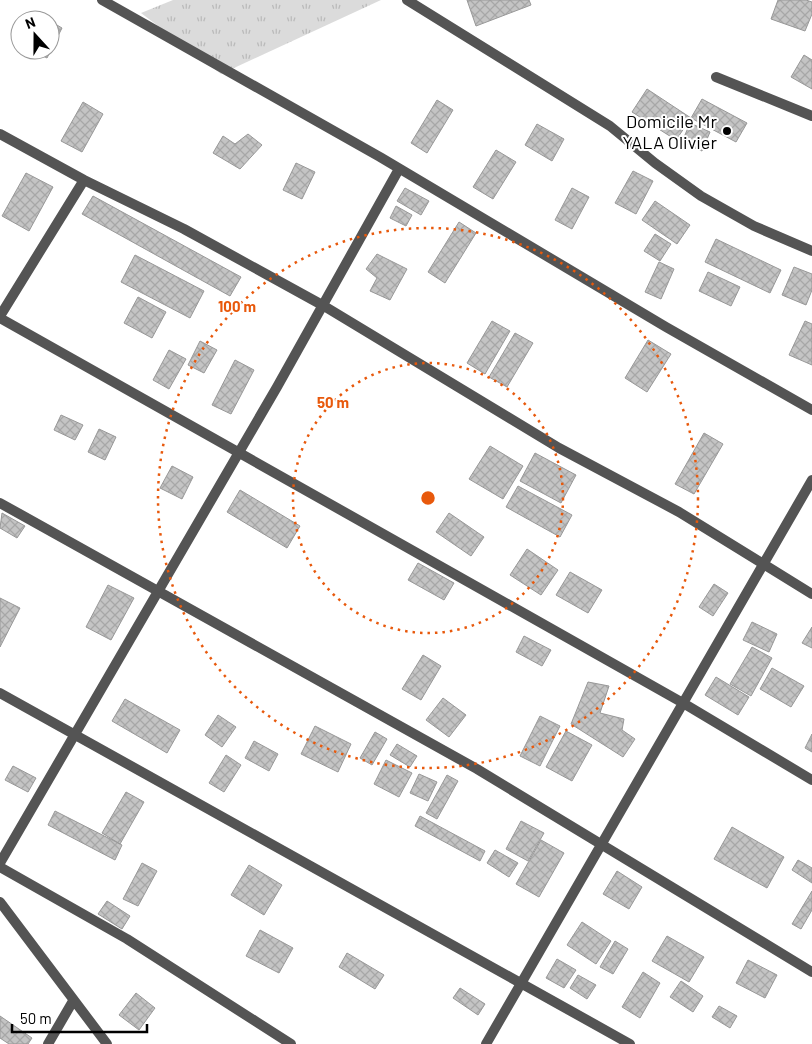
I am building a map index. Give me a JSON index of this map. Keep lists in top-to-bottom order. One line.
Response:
{"places":["Domicile Mr YALA Olivier"],"scale_bar":"50 m","north":"top","rings":["100 m","50 m"]}
